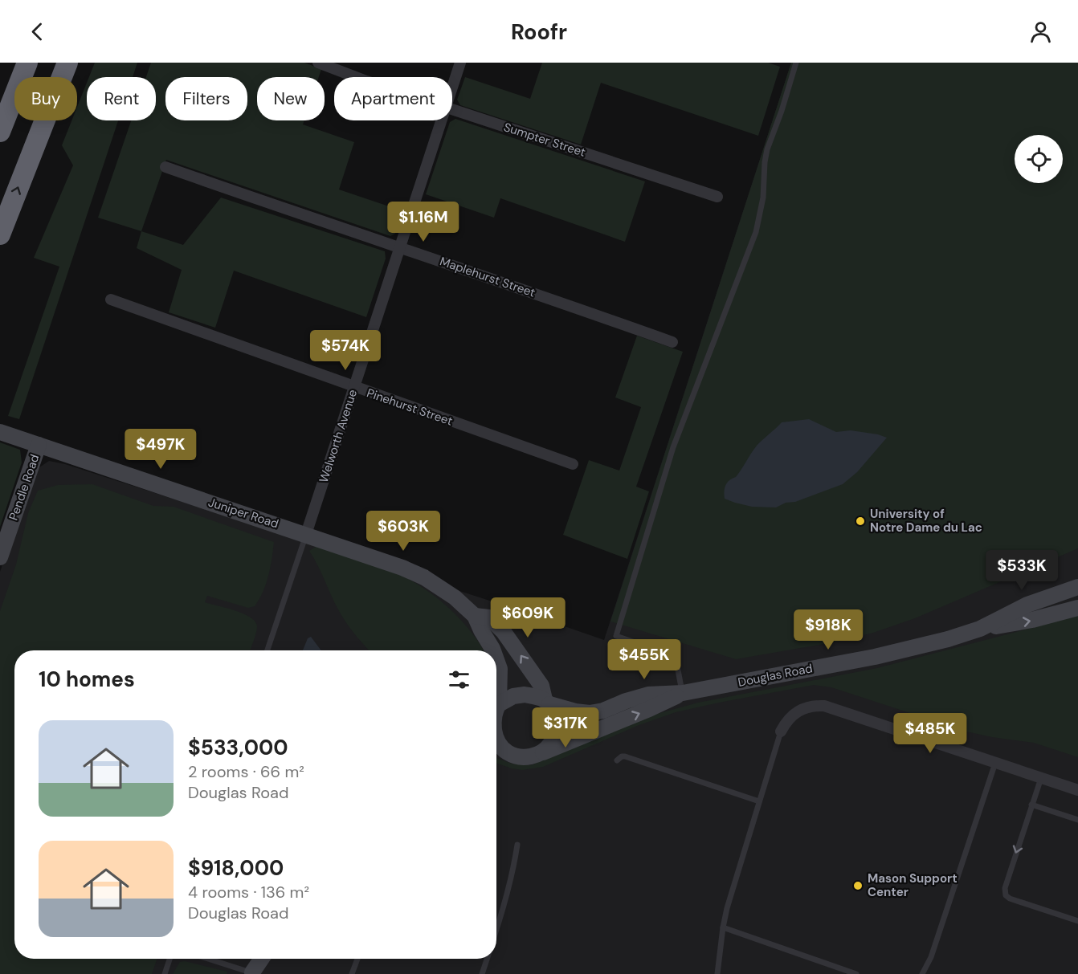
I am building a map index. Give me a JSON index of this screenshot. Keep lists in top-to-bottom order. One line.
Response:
{"streets":{"street":["Sumpter Street","Maplehurst Street","Pinehurst Street","Welworth Avenue","Pendle Road","Juniper Road","Douglas Road"]},"crossings":[["Maplehurst Street","Welworth Avenue"],["Pinehurst Street","Welworth Avenue"],["Welworth Avenue","Juniper Road"],["Pendle Road","Juniper Road"],["Juniper Road","Douglas Road"]],"places":["University of Notre Dame du Lac","Mason Support Center"],"page":{"header":"Roofr","chip":["Buy","Rent","Filters","New","Apartment"],"price":["$1.16M","$574K","$497K","$603K","$533K","$609K","$918K","$455K","$317K","$485K"],"heading":"10 homes","list":[{"name":"$533,000","note":"2 rooms · 66 m² · Douglas Road"},{"name":"$918,000","note":"4 rooms · 136 m² · Douglas Road"}]}}
